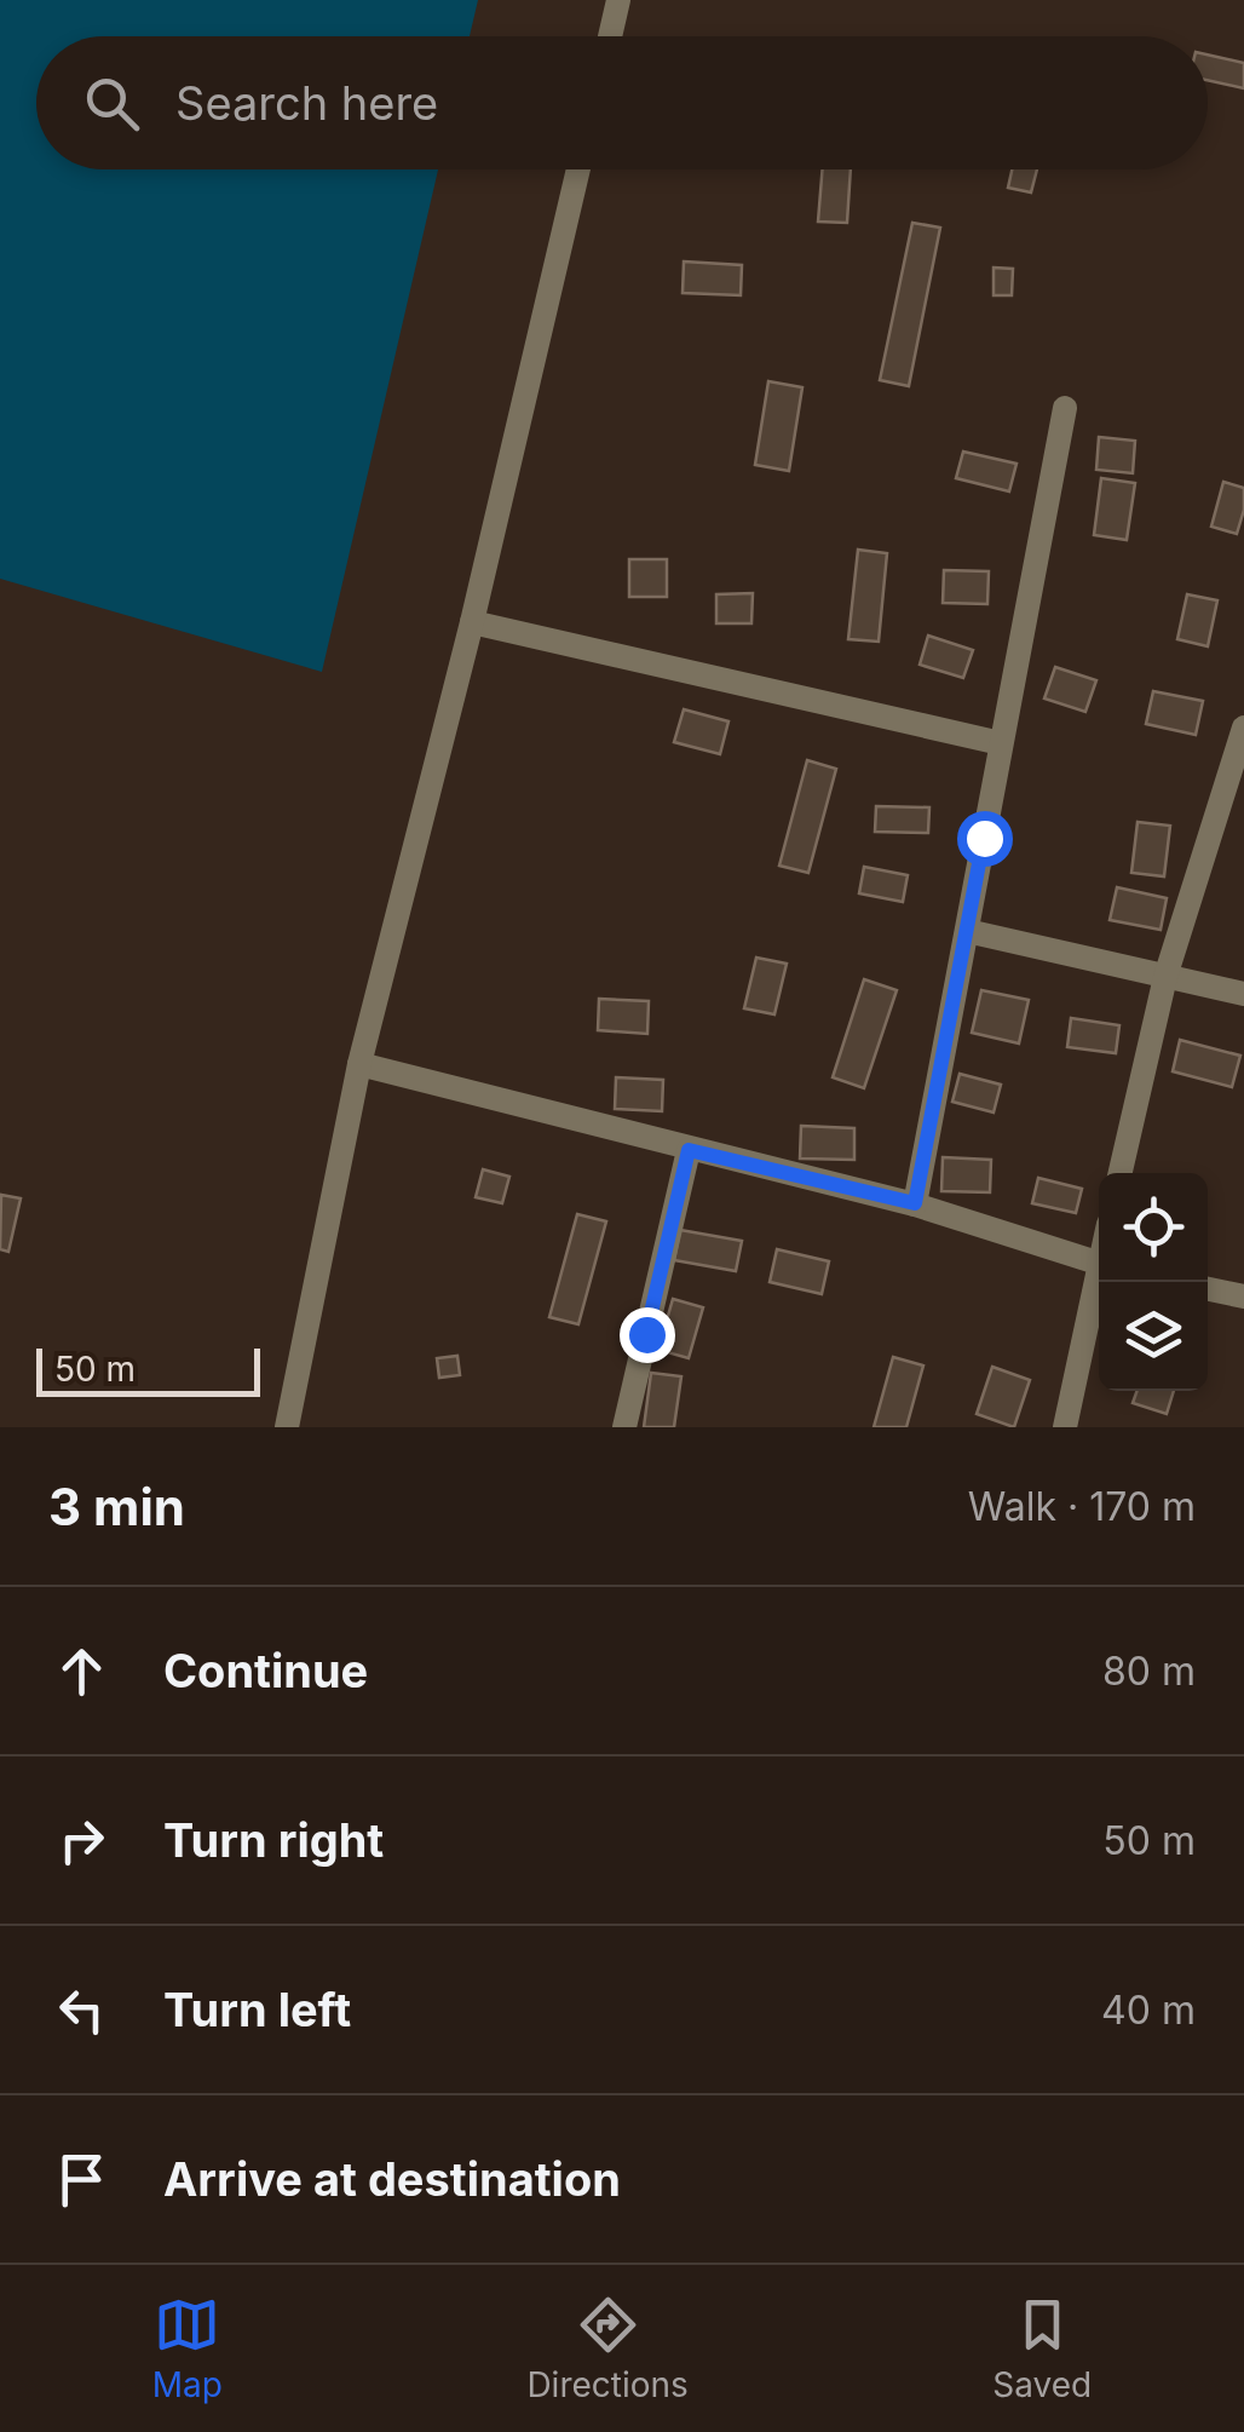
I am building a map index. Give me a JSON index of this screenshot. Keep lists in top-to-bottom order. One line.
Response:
{"scale_bar":"50 m","page":{"search":"Search here","scale":"50 m","heading":["3 min","Walk · 170 m"],"list":[["Continue","80 m"],["Turn right","50 m"],["Turn left","40 m"],"Arrive at destination"],"nav":["Map","Directions","Saved"]}}
